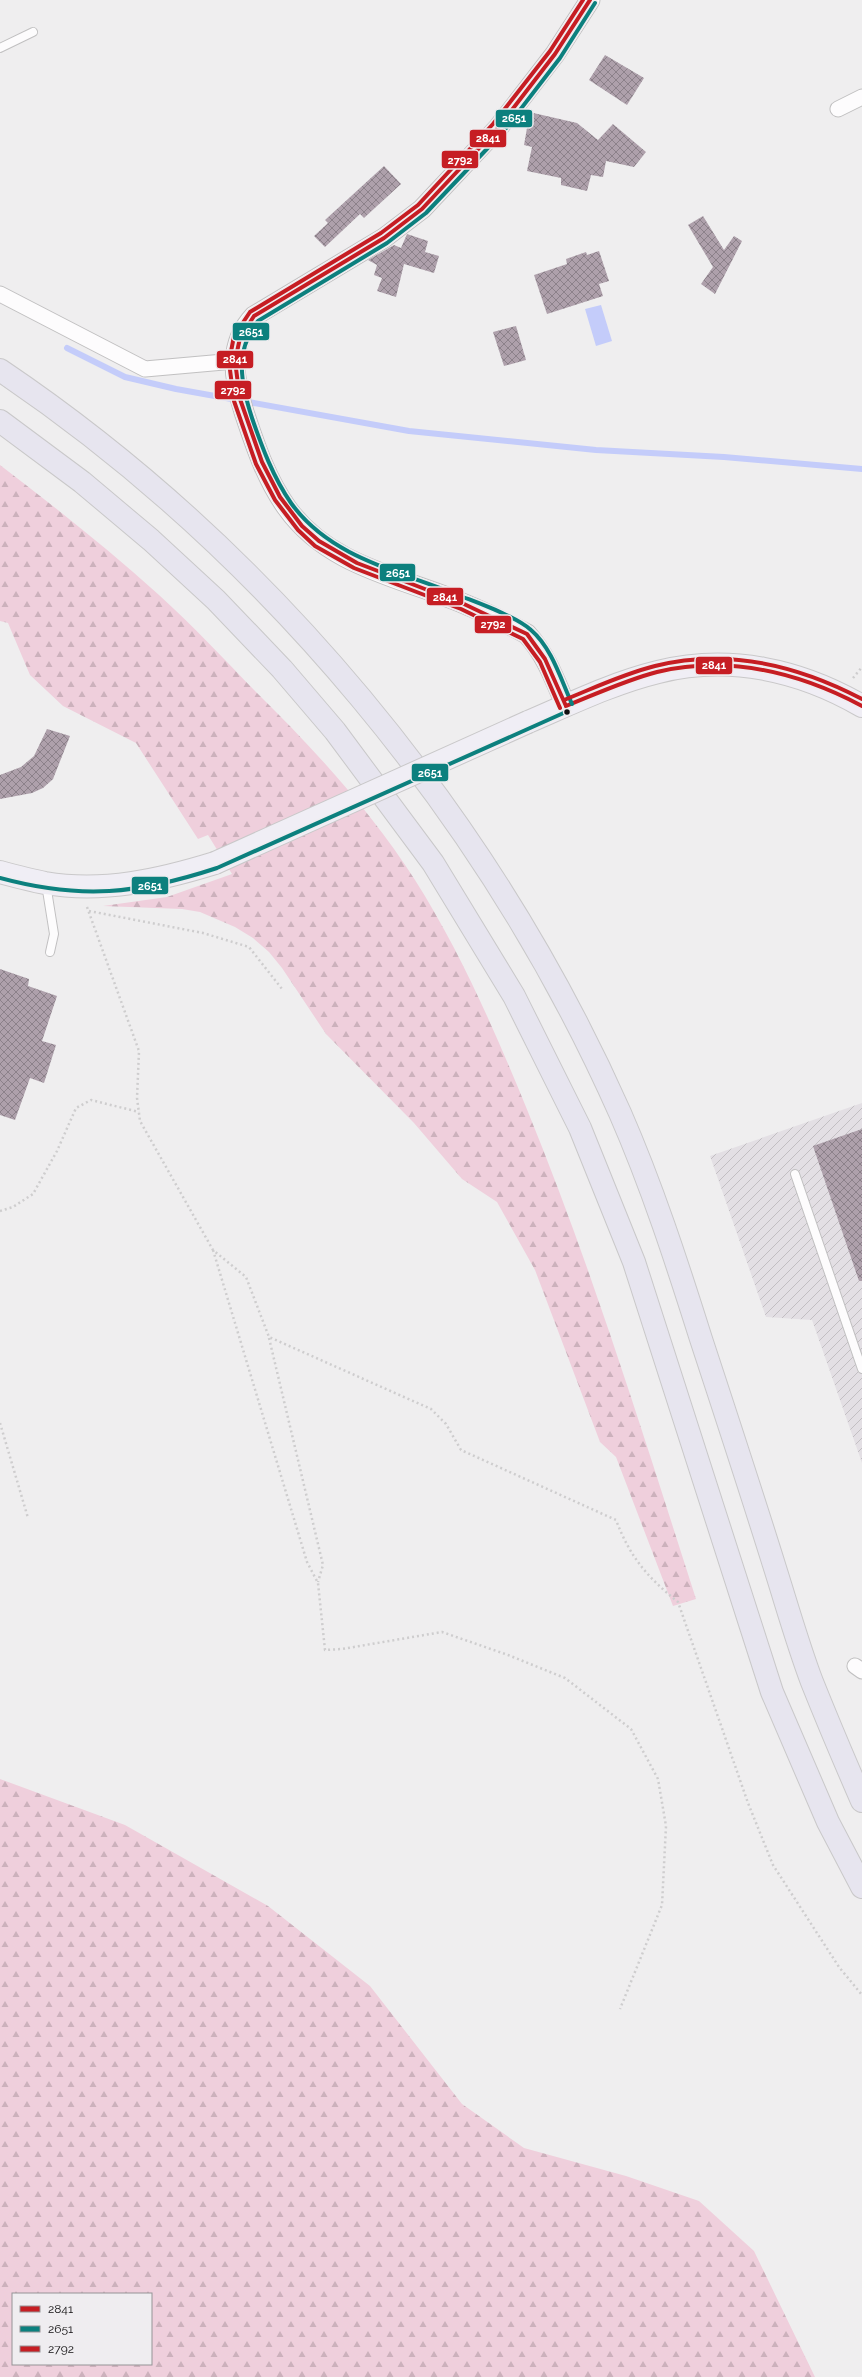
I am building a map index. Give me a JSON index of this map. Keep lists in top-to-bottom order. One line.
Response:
{"lines":["transit line 2841","transit line 2792","transit line 2651"],"legend":["2841","2651","2792"]}
